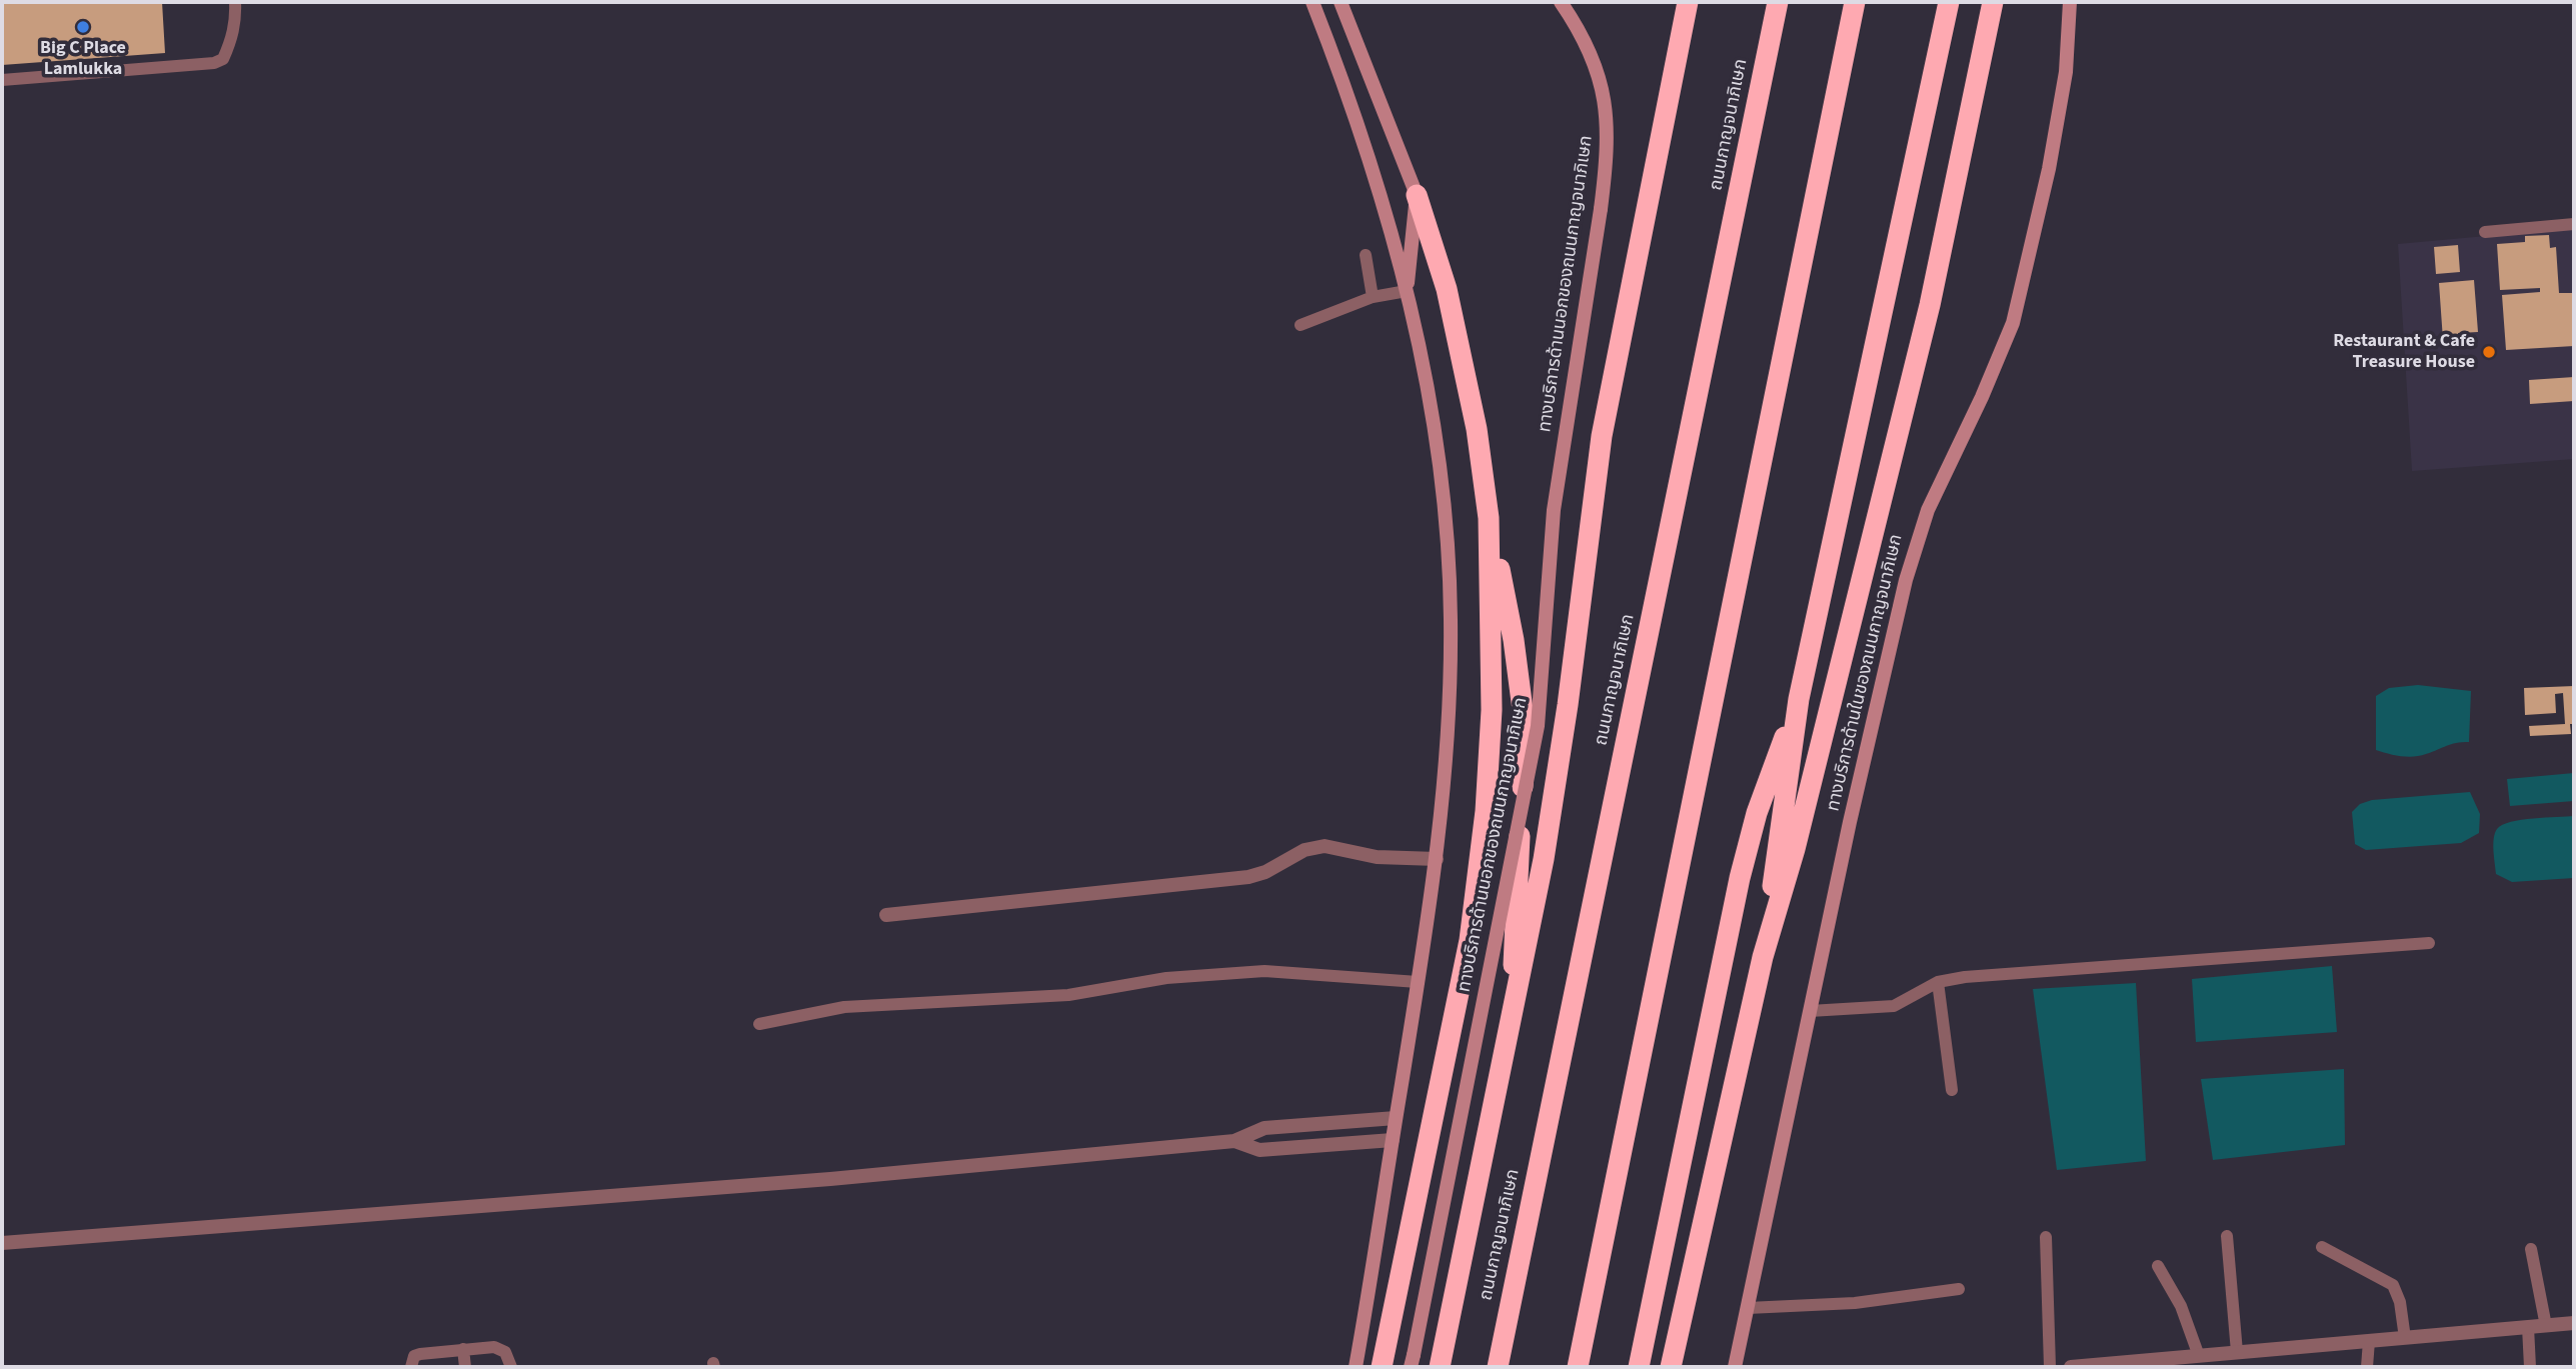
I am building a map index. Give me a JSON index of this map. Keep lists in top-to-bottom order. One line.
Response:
{"streets":{"highway":["ถนนกาญจนาภิเษก"],"main road":["ทางบริการด้านนอกของถนนกาญจนาภิเษก","ทางบริการด้านในของถนนกาญจนาภิเษก"]},"places":["Big C Place Lamlukka","Restaurant & Cafe Treasure House"]}
